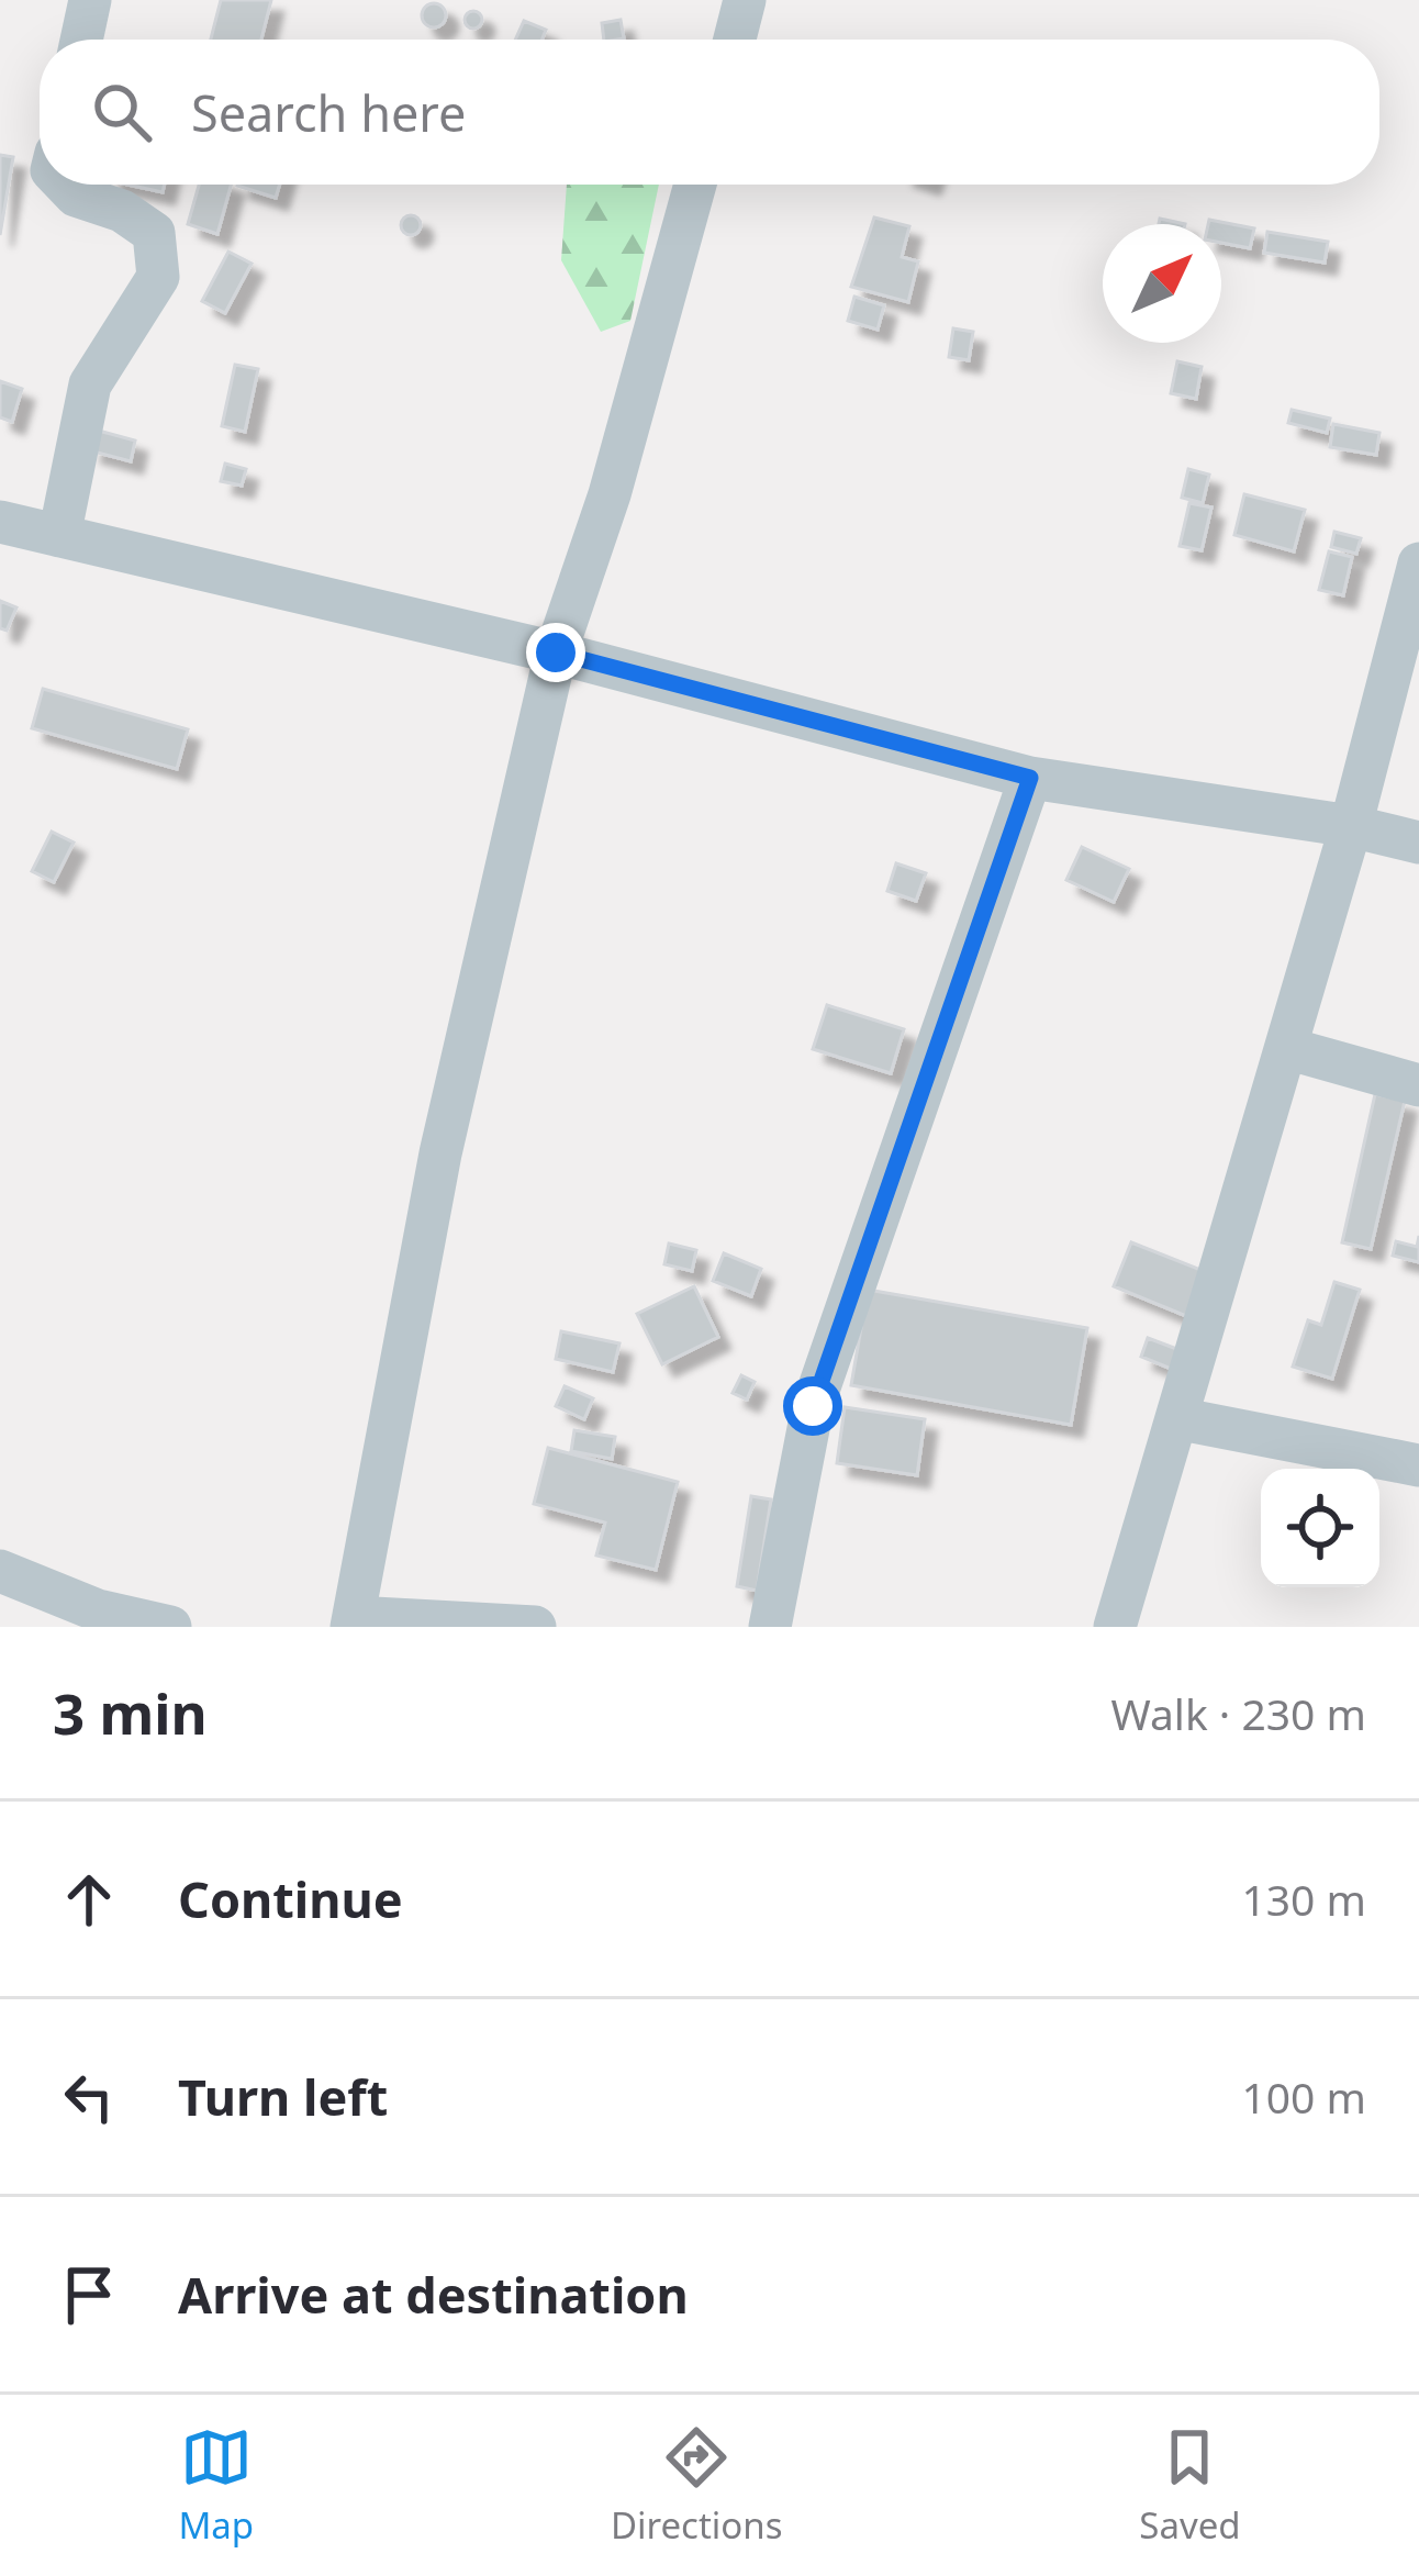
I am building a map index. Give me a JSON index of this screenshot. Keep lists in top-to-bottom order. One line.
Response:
{"north":"top right","page":{"search":"Search here","heading":["3 min","Walk · 230 m"],"list":[["Continue","130 m"],["Turn left","100 m"],"Arrive at destination"],"nav":["Map","Directions","Saved"]}}
